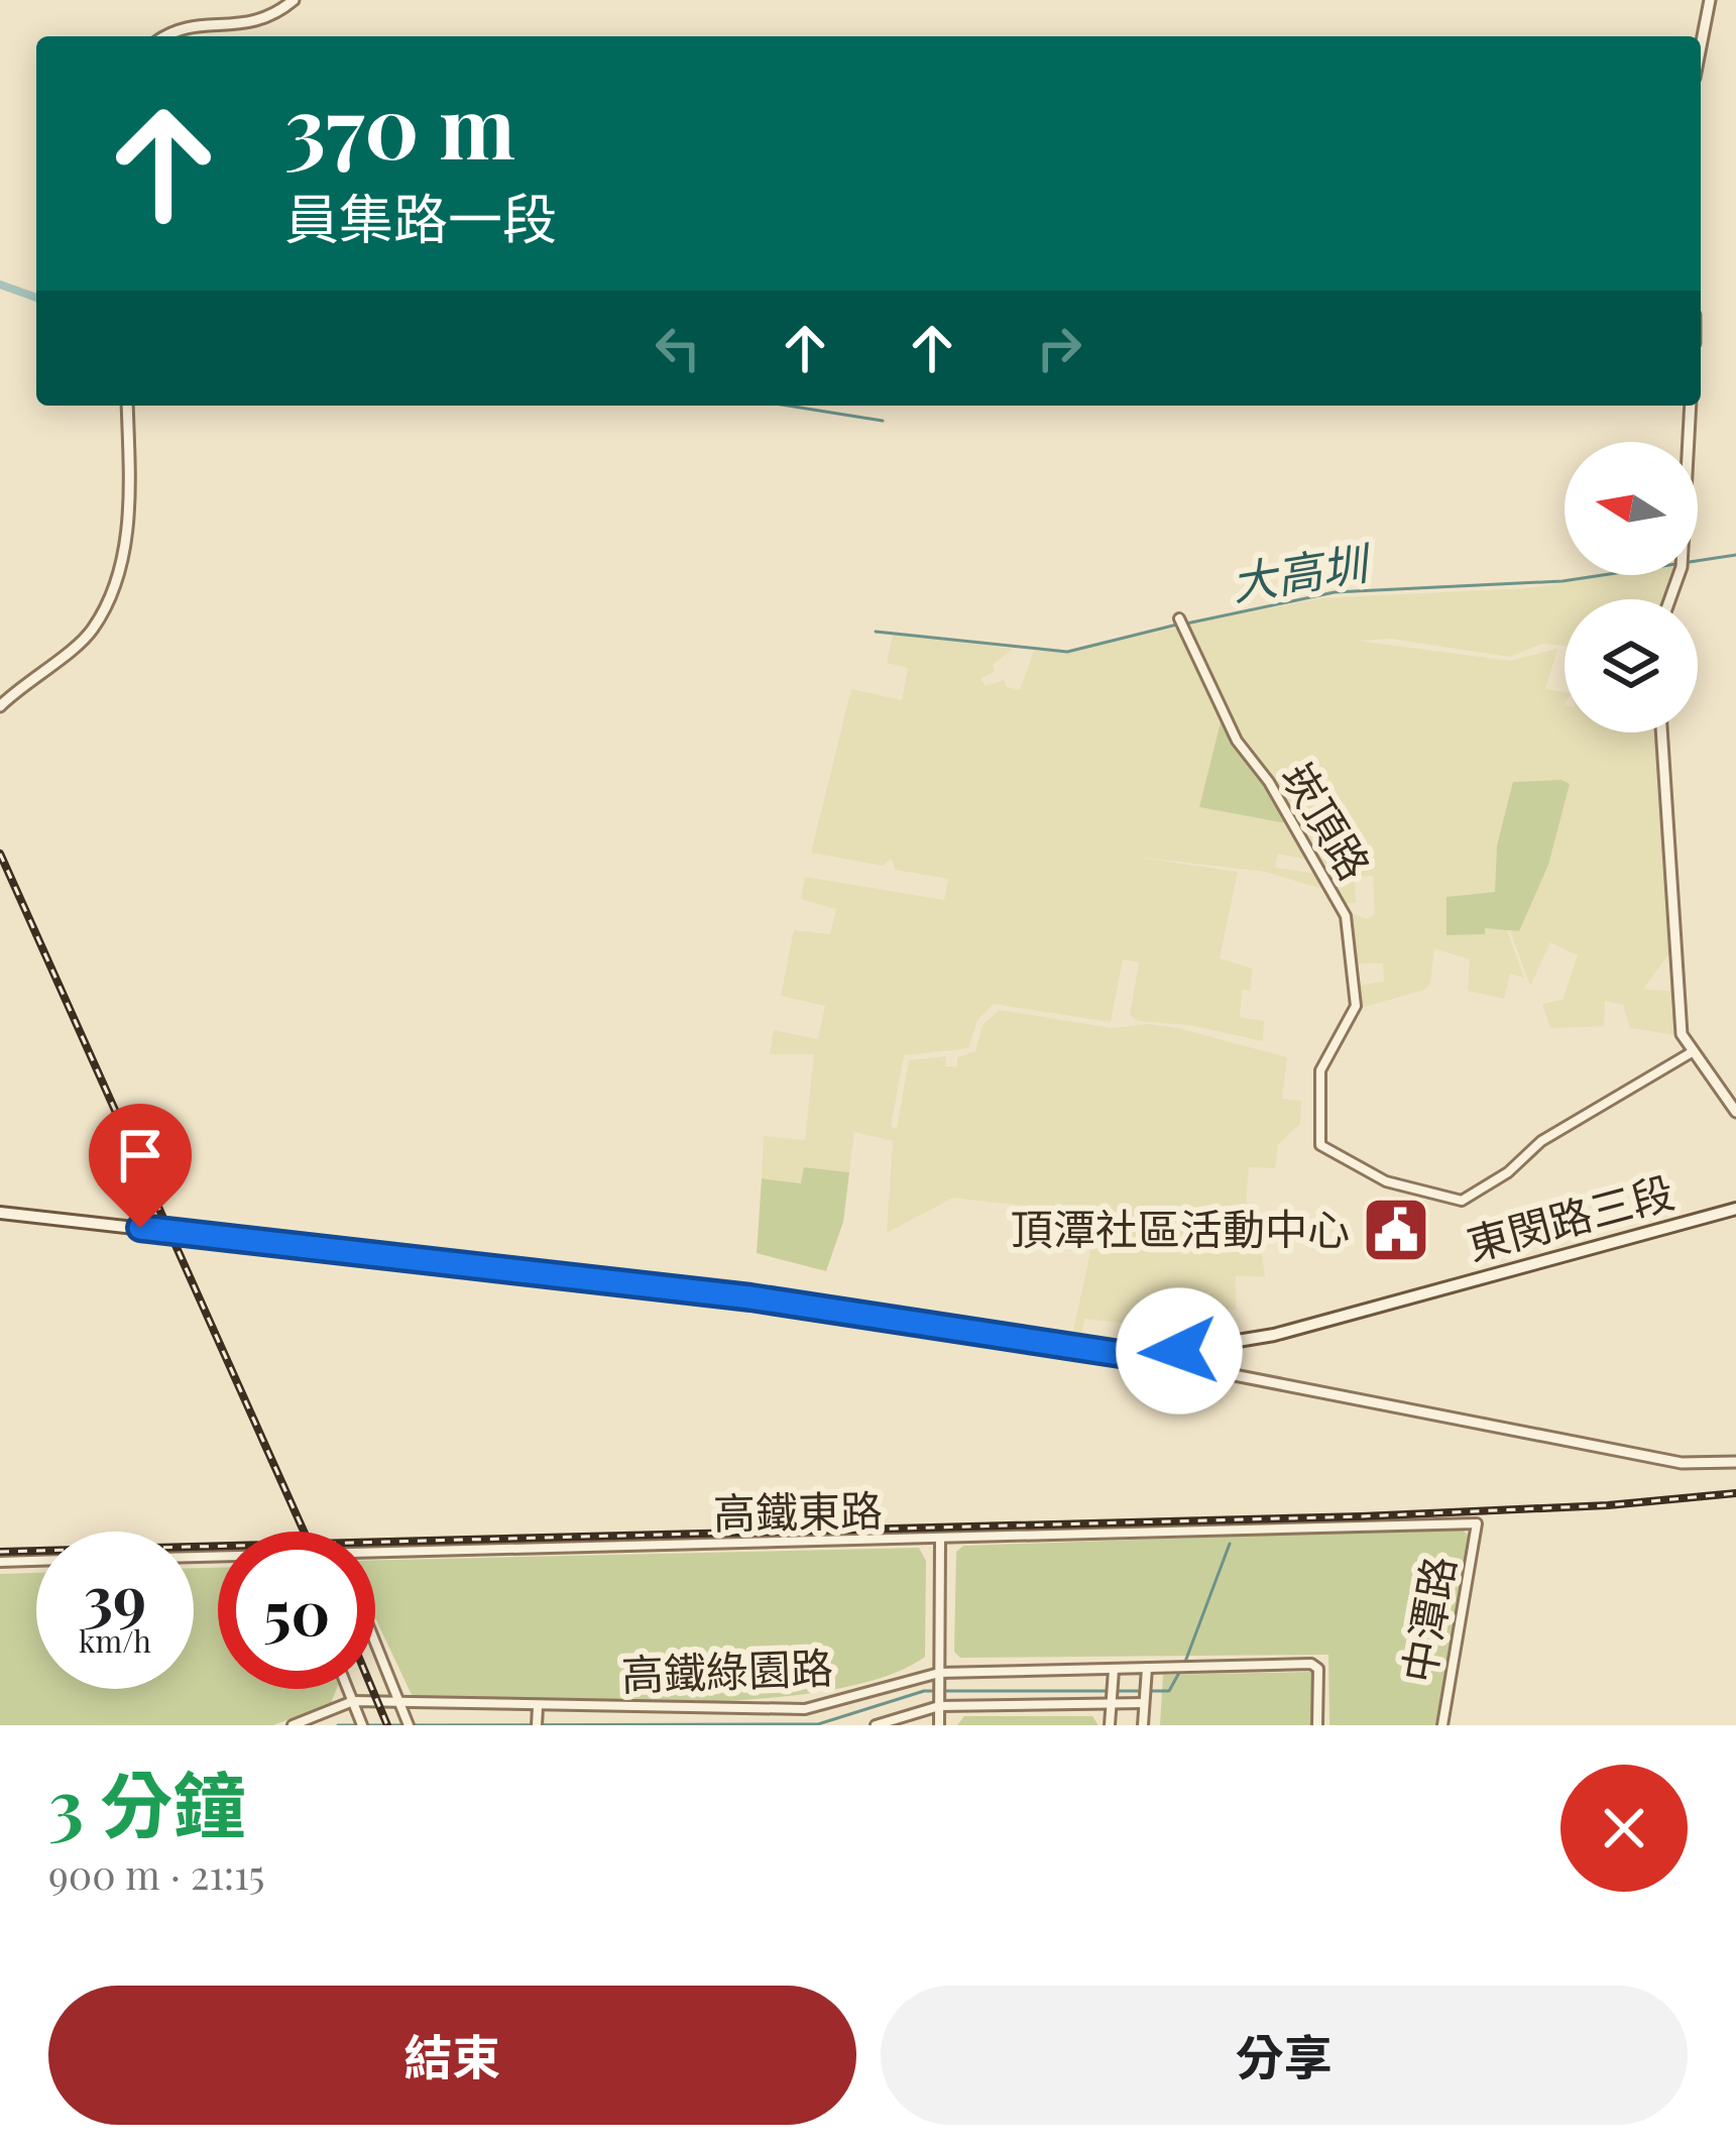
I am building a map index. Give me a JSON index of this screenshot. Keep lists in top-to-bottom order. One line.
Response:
{"streets":{"main road":["東閔路三段"],"street":["崁頂路","高鐵東路","中潭路","高鐵綠園路"]},"crossings":[["高鐵東路","中潭路"]],"water":["大高圳"],"places":{"public building":["頂潭社區活動中心"]},"north":"left","page":{"turn":["370 m","員集路一段"],"speed":"39 km/h","limit":"50","heading":["3 分鐘","900 m · 21:15"],"buttons":["結束","分享"]}}
